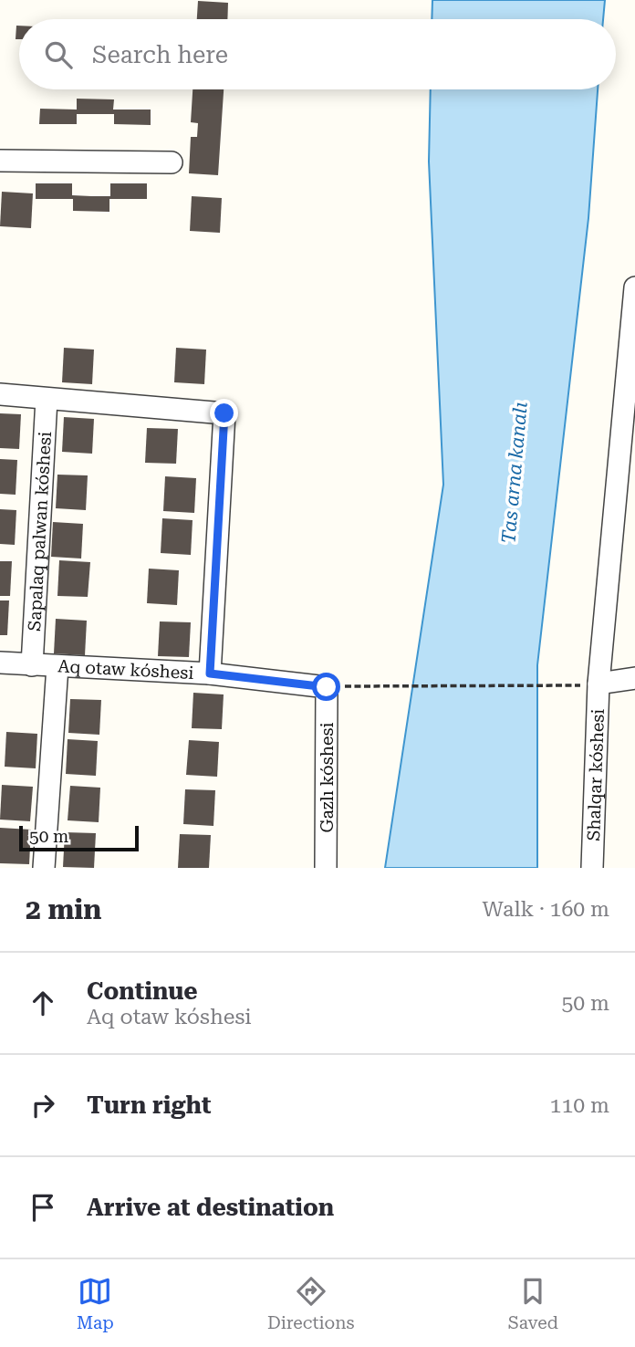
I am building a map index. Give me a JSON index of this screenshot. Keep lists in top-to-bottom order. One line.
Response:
{"streets":{"street":["Sapalaq palwan kóshesi","Aq otaw kóshesi","Shalqar kóshesi","Gazlı kóshesi"]},"crossings":[["Sapalaq palwan kóshesi","Aq otaw kóshesi"],["Aq otaw kóshesi","Gazlı kóshesi"]],"water":["Tas arna kanalı"],"scale_bar":"50 m","page":{"search":"Search here","scale":"50 m","heading":["2 min","Walk · 160 m"],"list":[["Continue","Aq otaw kóshesi","50 m"],["Turn right","110 m"],"Arrive at destination"],"nav":["Map","Directions","Saved"]}}
